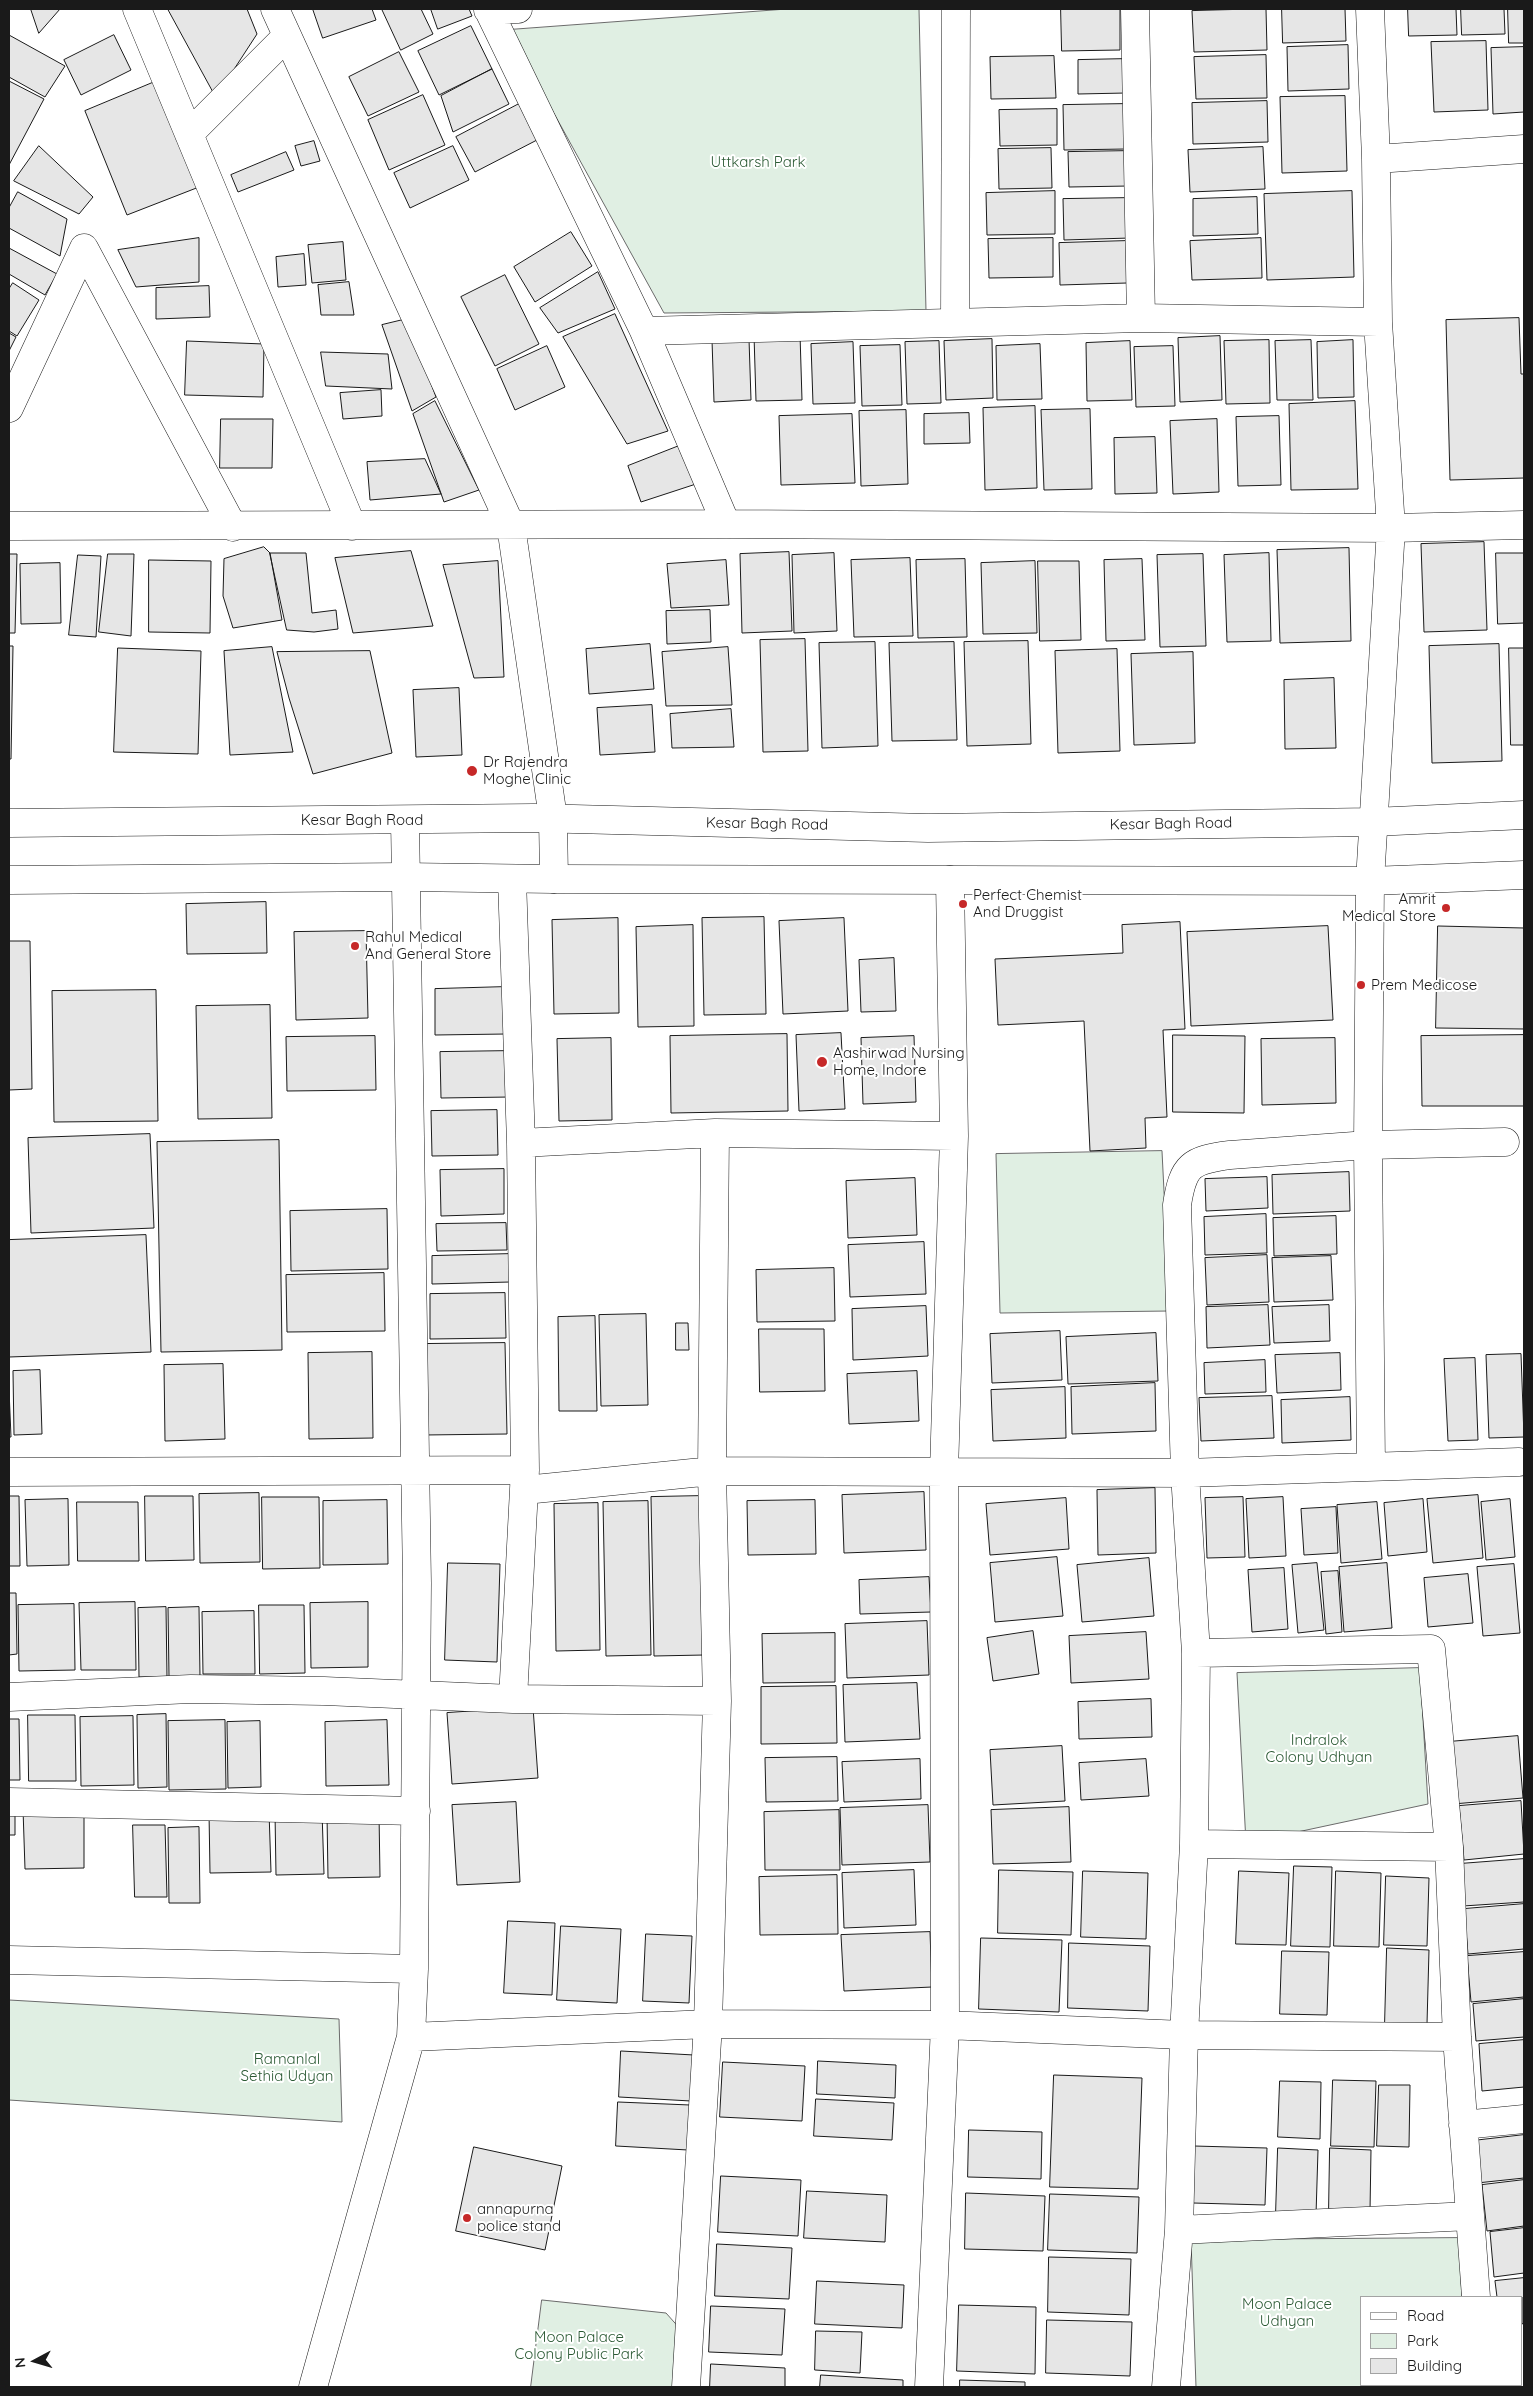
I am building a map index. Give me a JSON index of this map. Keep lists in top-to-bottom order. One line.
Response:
{"streets":{"street":["Kesar Bagh Road"]},"parks":["Uttkarsh Park","Indralok Colony Udhyan","Ramanlal Sethia Udyan","Moon Palace Udhyan","Moon Palace Colony Public Park"],"places":["Dr Rajendra Moghe Clinic","Perfect Chemist And Druggist","Amrit Medical Store","Rahul Medical And General Store","Prem Medicose","Aashirwad Nursing Home, Indore","annapurna police stand"],"legend":["Road","Park","Building"],"north":"left"}
